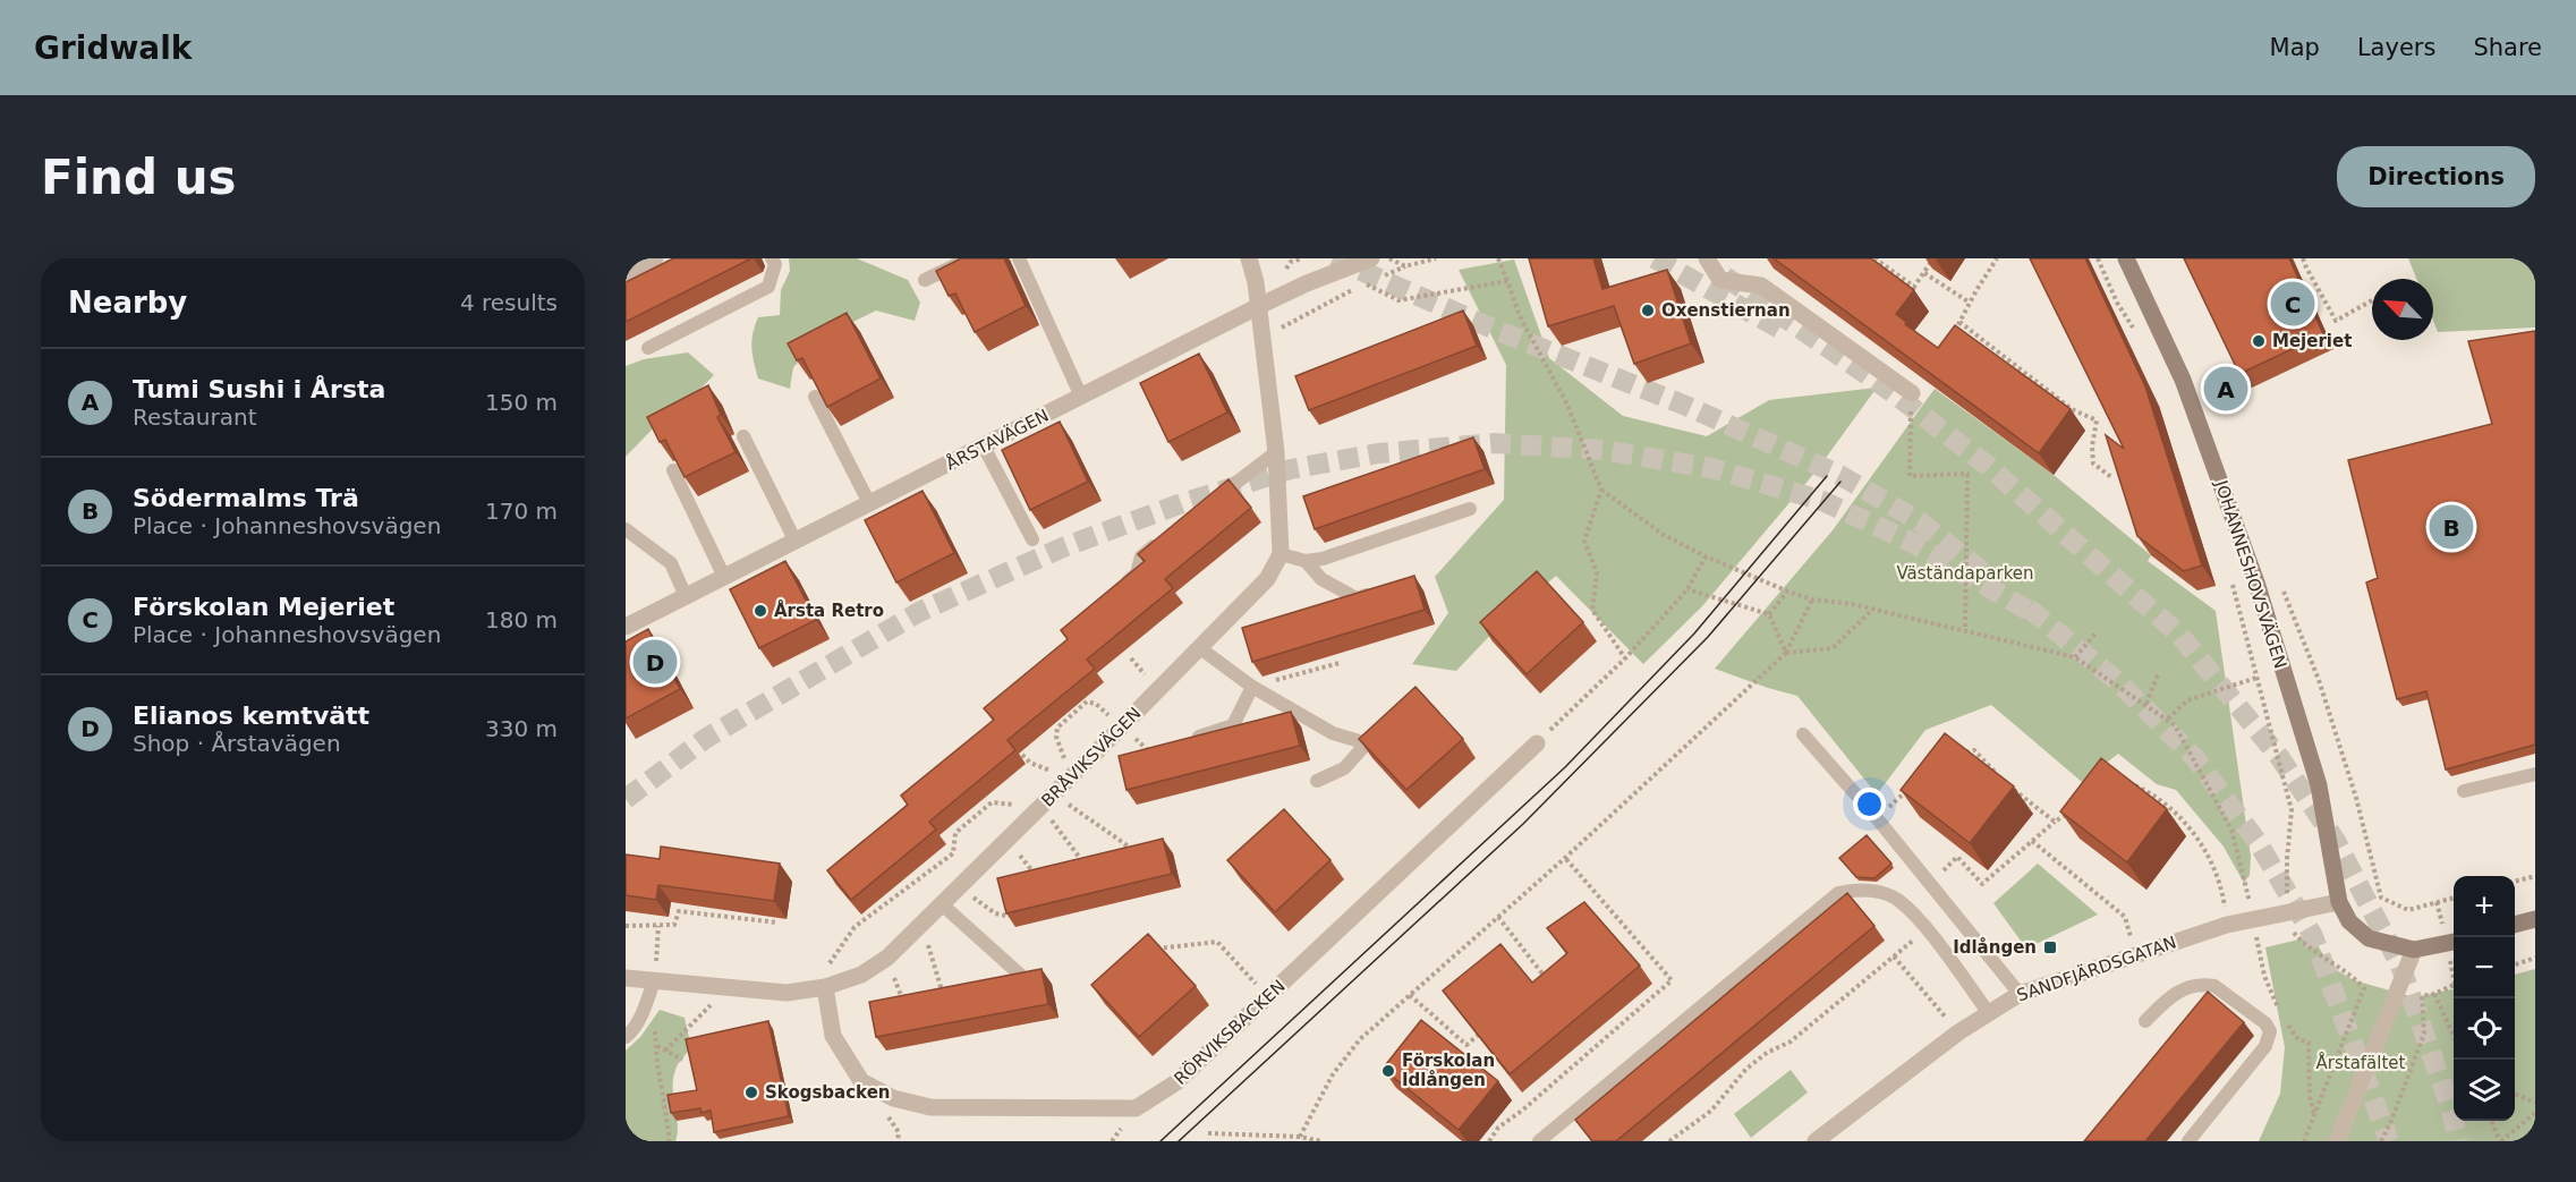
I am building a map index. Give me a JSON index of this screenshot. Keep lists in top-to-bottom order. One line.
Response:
{"streets":{"main road":["JOHANNESHOVSVÄGEN"],"street":["ÅRSTAVÄGEN","BRÅVIKSVÄGEN","SANDFJÄRDSGATAN","RÖRVIKSBACKEN"]},"crossings":[["JOHANNESHOVSVÄGEN","SANDFJÄRDSGATAN"],["BRÅVIKSVÄGEN","RÖRVIKSBACKEN"]],"parks":["Väständaparken","Årstafältet"],"places":{"other":["Oxenstiernan","Mejeriet","Årsta Retro","Förskolan Idlången","Skogsbacken"],"transit":["Idlången"]},"north":"top left","page":{"header":"Gridwalk","nav":["Map","Layers","Share"],"buttons":"Directions","title":"Find us","heading":["Nearby","4 results"],"pins":["C","A","B","D"],"list":[{"mark":"A","name":"Tumi Sushi i Årsta","note":"Restaurant","value":"150 m"},{"mark":"B","name":"Södermalms Trä","note":"Place · Johanneshovsvägen","value":"170 m"},{"mark":"C","name":"Förskolan Mejeriet","note":"Place · Johanneshovsvägen","value":"180 m"},{"mark":"D","name":"Elianos kemtvätt","note":"Shop · Årstavägen","value":"330 m"}],"map_buttons":["+","−"]}}
